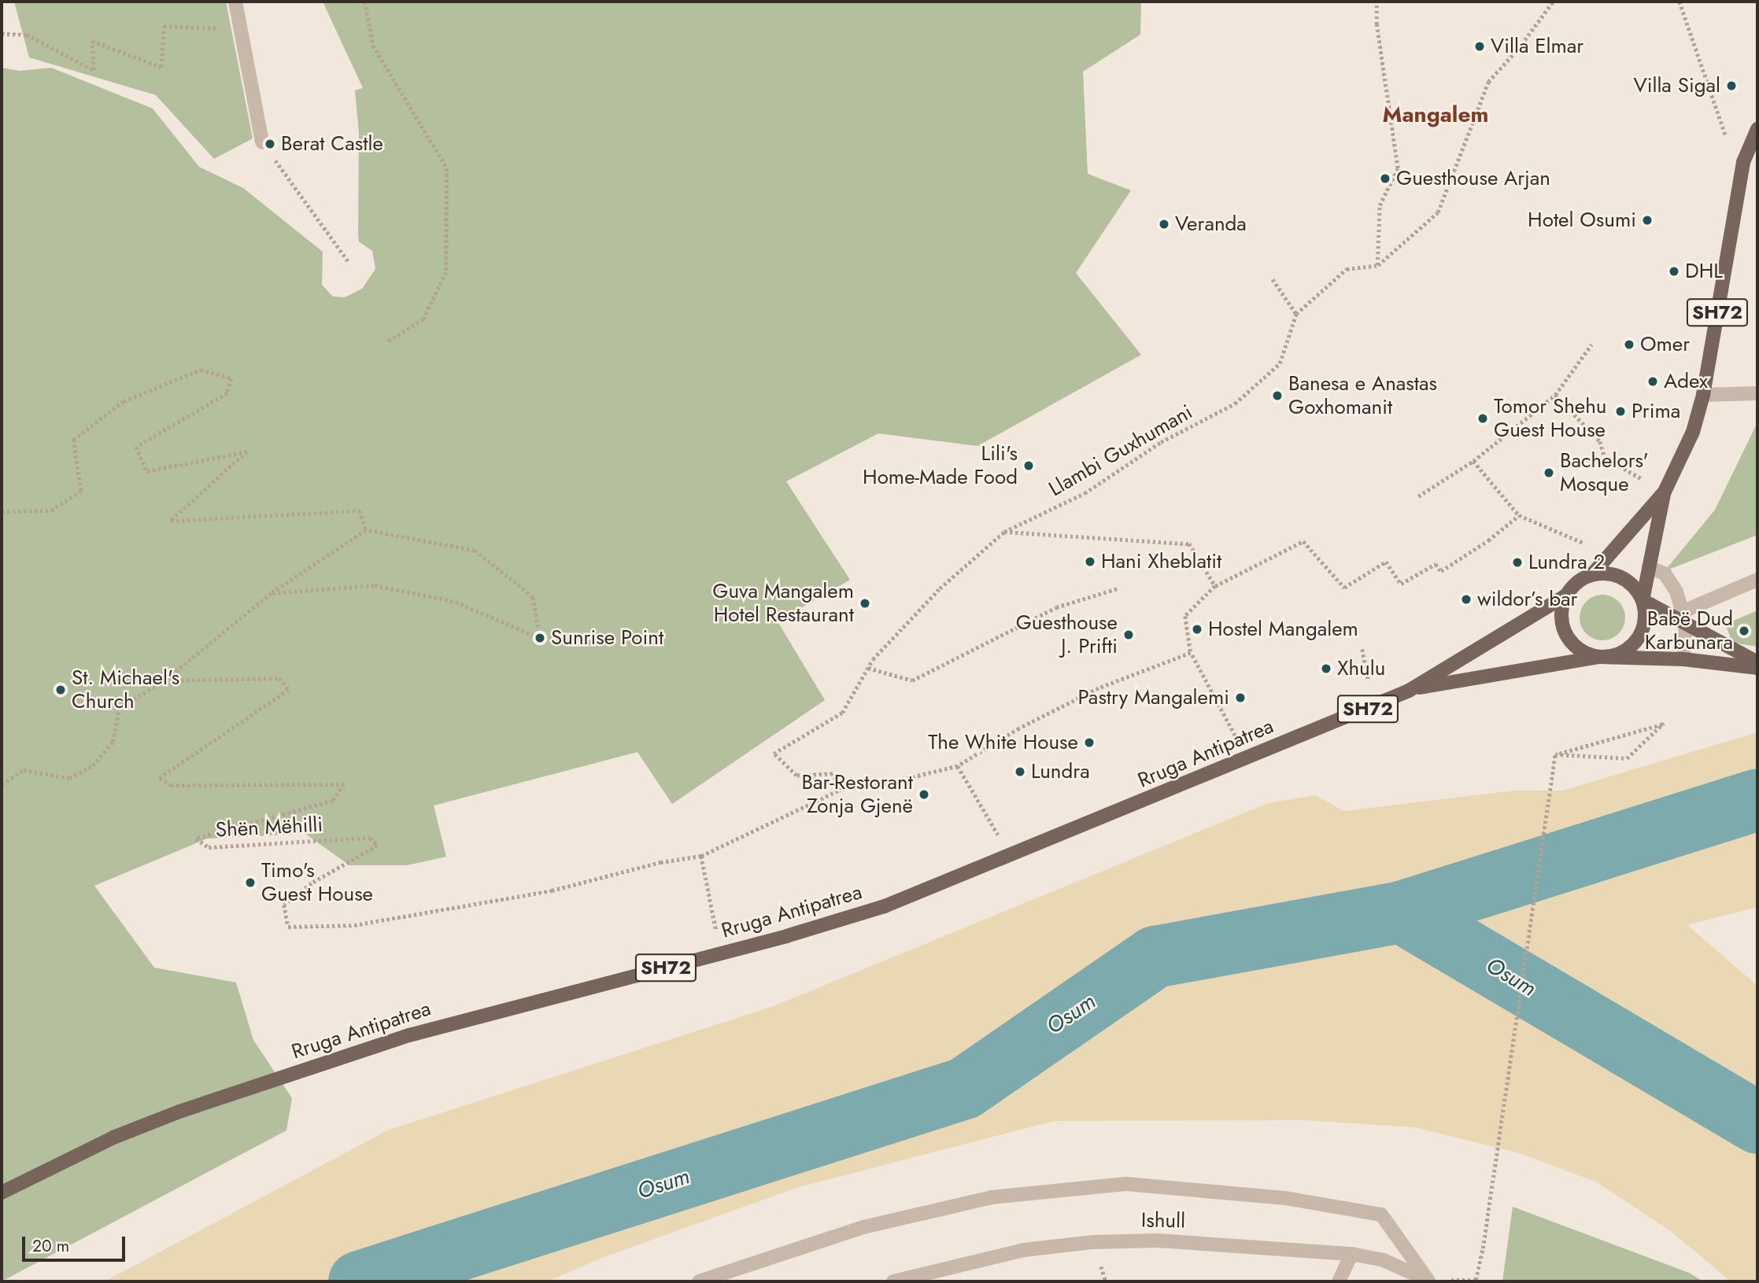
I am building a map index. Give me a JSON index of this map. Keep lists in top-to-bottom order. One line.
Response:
{"streets":{"main road":["SH72","Rruga Antipatrea"],"street":["Ishull"],"path":["Llambi Guxhumani","Shën Mëhilli"]},"crossings":[["SH72","Rruga Antipatrea"]],"districts":["Mangalem"],"water":["Osum"],"places":["Villa Elmar","Villa Sigal","Berat Castle","Guesthouse Arjan","Hotel Osumi","Veranda","DHL","Omer","Adex","Banesa e Anastas Goxhomanit","Prima","Tomor Shehu Guest House","Lili's Home-Made Food","Bachelors' Mosque","Hani Xheblatit","Lundra 2","wildor’s bar","Guva Mangalem Hotel Restaurant","Hostel Mangalem","Babë Dud Karbunara","Guesthouse J. Prifti","Sunrise Point","Xhulu","St. Michael's Church","Pastry Mangalemi","The White House","Lundra","Bar-Restorant Zonja Gjenë","Timo's Guest House"],"scale_bar":"20 m"}
